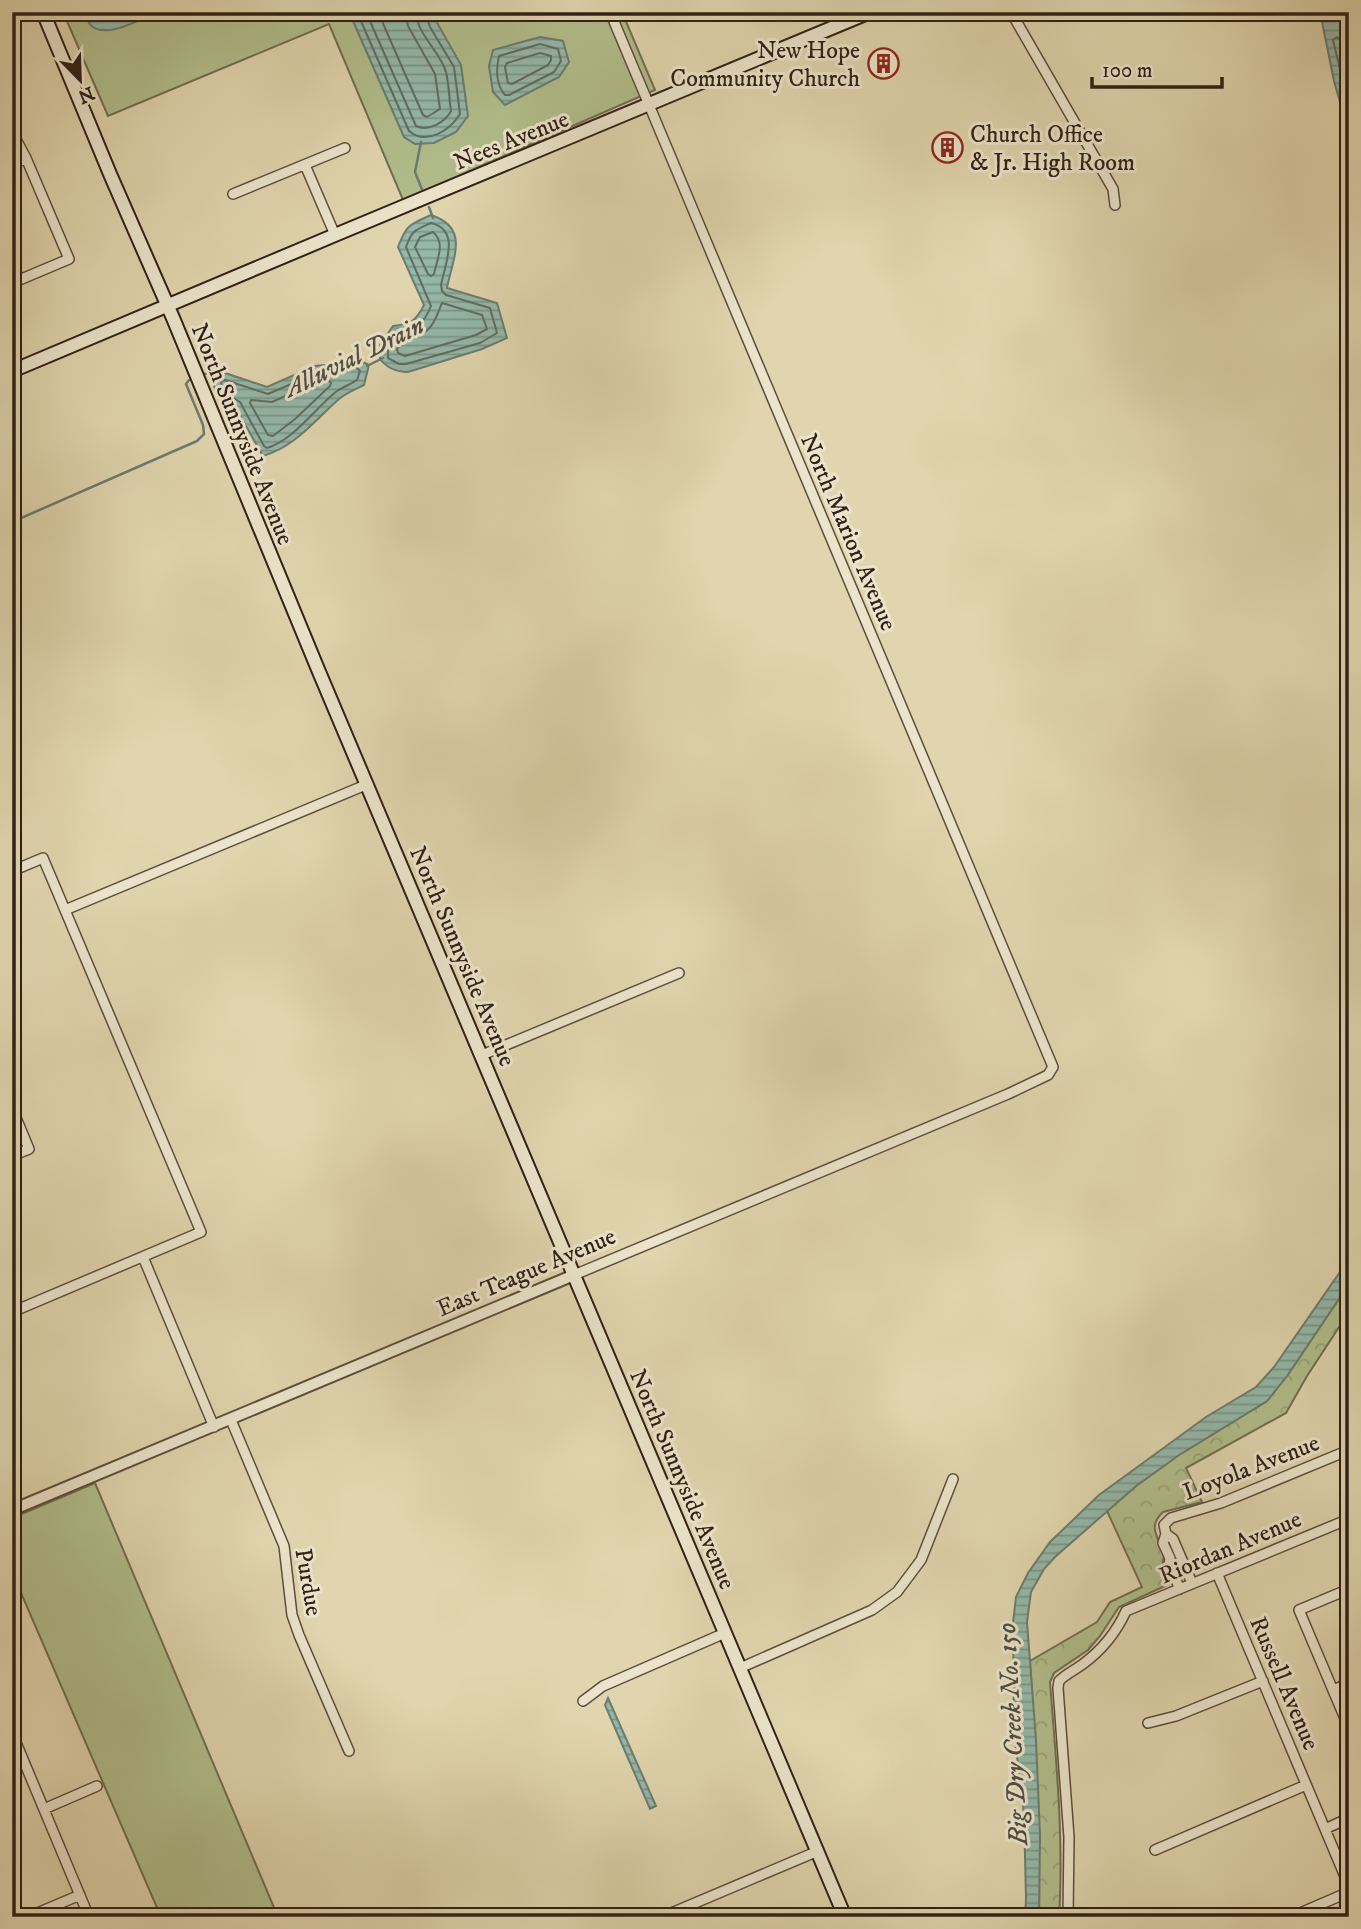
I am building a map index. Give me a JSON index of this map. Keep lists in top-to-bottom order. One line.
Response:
{"streets":{"main road":["Nees Avenue","North Sunnyside Avenue"],"street":["North Marion Avenue","East Teague Avenue","Loyola Avenue","Riordan Avenue","Purdue","Russell Avenue"]},"crossings":[["Nees Avenue","North Sunnyside Avenue"],["Nees Avenue","North Marion Avenue"],["North Sunnyside Avenue","East Teague Avenue"],["North Marion Avenue","East Teague Avenue"],["East Teague Avenue","Purdue"],["Riordan Avenue","Russell Avenue"]],"water":["Alluvial Drain","Big Dry Creek No. 150"],"places":{"building":["New Hope Community Church","Church Office & Jr. High Room"]},"scale_bar":"100 m","north":"bottom right"}
